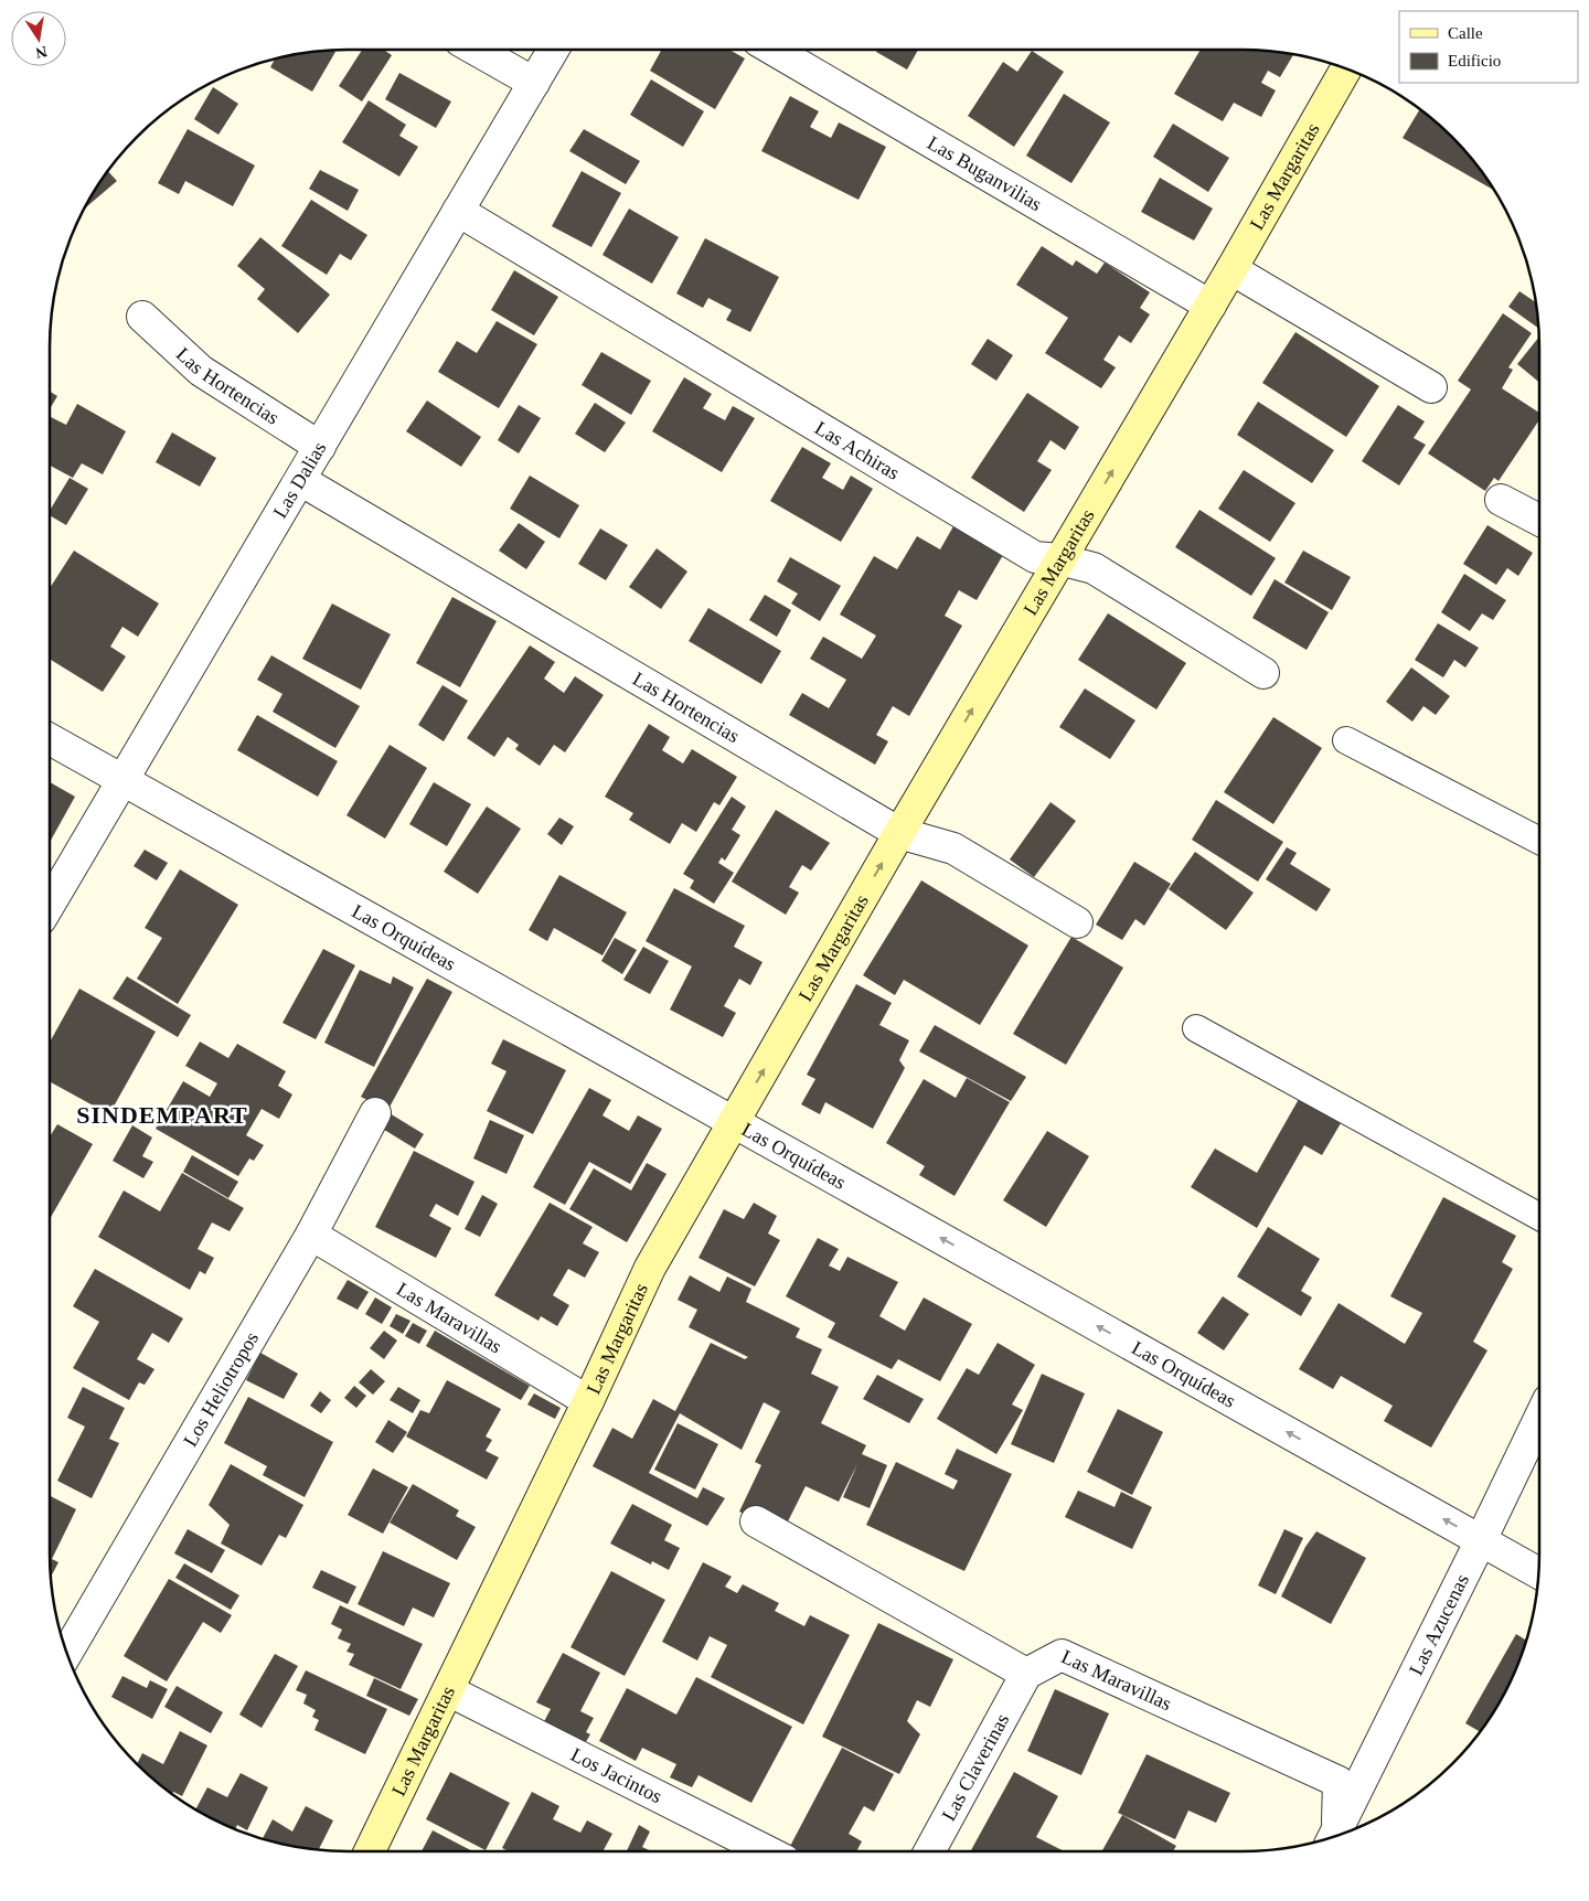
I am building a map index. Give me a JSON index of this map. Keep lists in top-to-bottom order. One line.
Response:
{"streets":{"street":["Las Buganvilias","Las Margaritas","Las Hortencias","Las Achiras","Las Dalias","Las Orquídeas","Las Maravillas","Los Heliotropos","Las Azucenas","Las Claverinas","Los Jacintos"]},"crossings":[["Las Buganvilias","Las Margaritas"],["Las Margaritas","Las Hortencias"],["Las Margaritas","Las Achiras"],["Las Margaritas","Las Orquídeas"],["Las Margaritas","Las Maravillas"],["Las Margaritas","Los Jacintos"],["Las Hortencias","Las Dalias"],["Las Achiras","Las Dalias"],["Las Dalias","Las Orquídeas"],["Las Orquídeas","Las Azucenas"],["Las Maravillas","Los Heliotropos"],["Las Maravillas","Las Claverinas"]],"one_way":["Las Margaritas","Las Orquídeas"],"districts":["SINDEMPART"],"legend":["Calle","Edificio"],"north":"bottom"}
